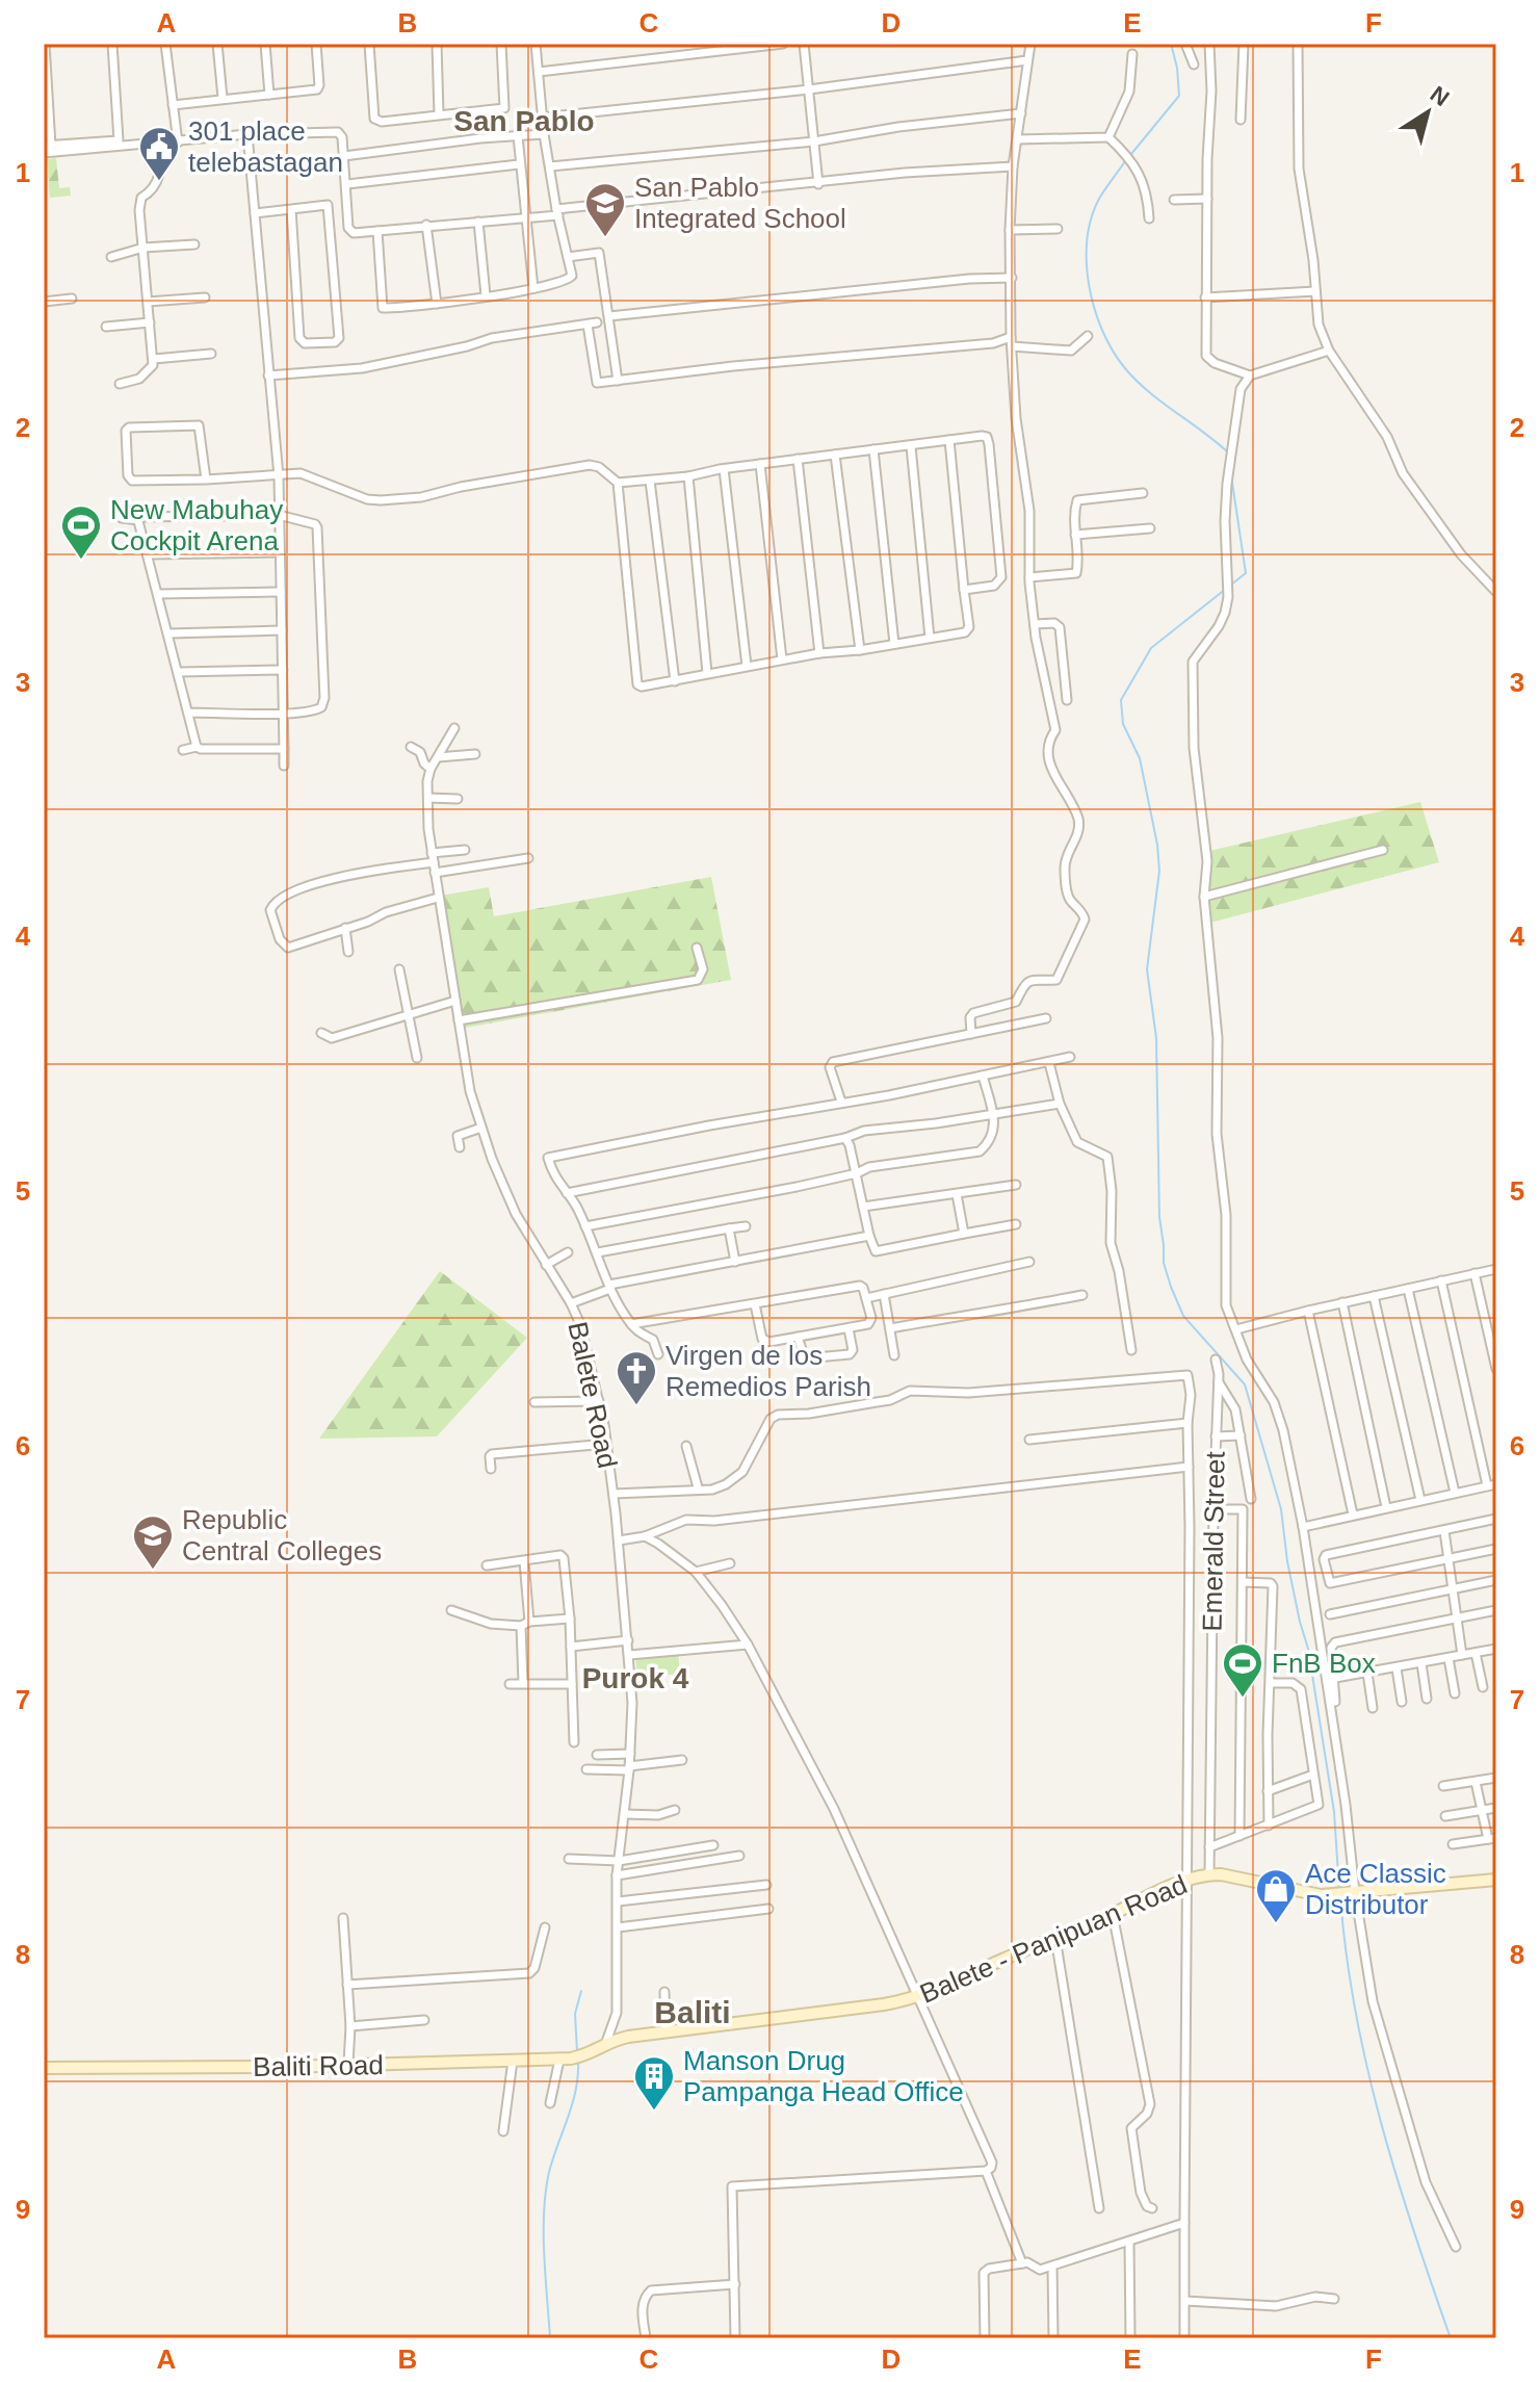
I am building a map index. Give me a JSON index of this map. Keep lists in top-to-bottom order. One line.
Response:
{"streets":{"main road":["Balete - Panipuan Road","Baliti Road"],"street":["Balete Road","Emerald Street"]},"crossings":[["Balete Road","Balete - Panipuan Road"],["Emerald Street","Balete - Panipuan Road"],["Balete - Panipuan Road","Baliti Road"]],"districts":["San Pablo","Purok 4","Baliti"],"places":{"public building":["301 place telebastagan"],"school or university":["San Pablo Integrated School","Republic Central Colleges"],"sports":["New Mabuhay Cockpit Arena","FnB Box"],"church":["Virgen de los Remedios Parish"],"shop":["Ace Classic Distributor"],"building":["Manson Drug Pampanga Head Office"]},"north":"top right","grid":{"columns":["A","B","C","D","E","F"],"rows":["1","2","3","4","5","6","7","8","9"]}}
